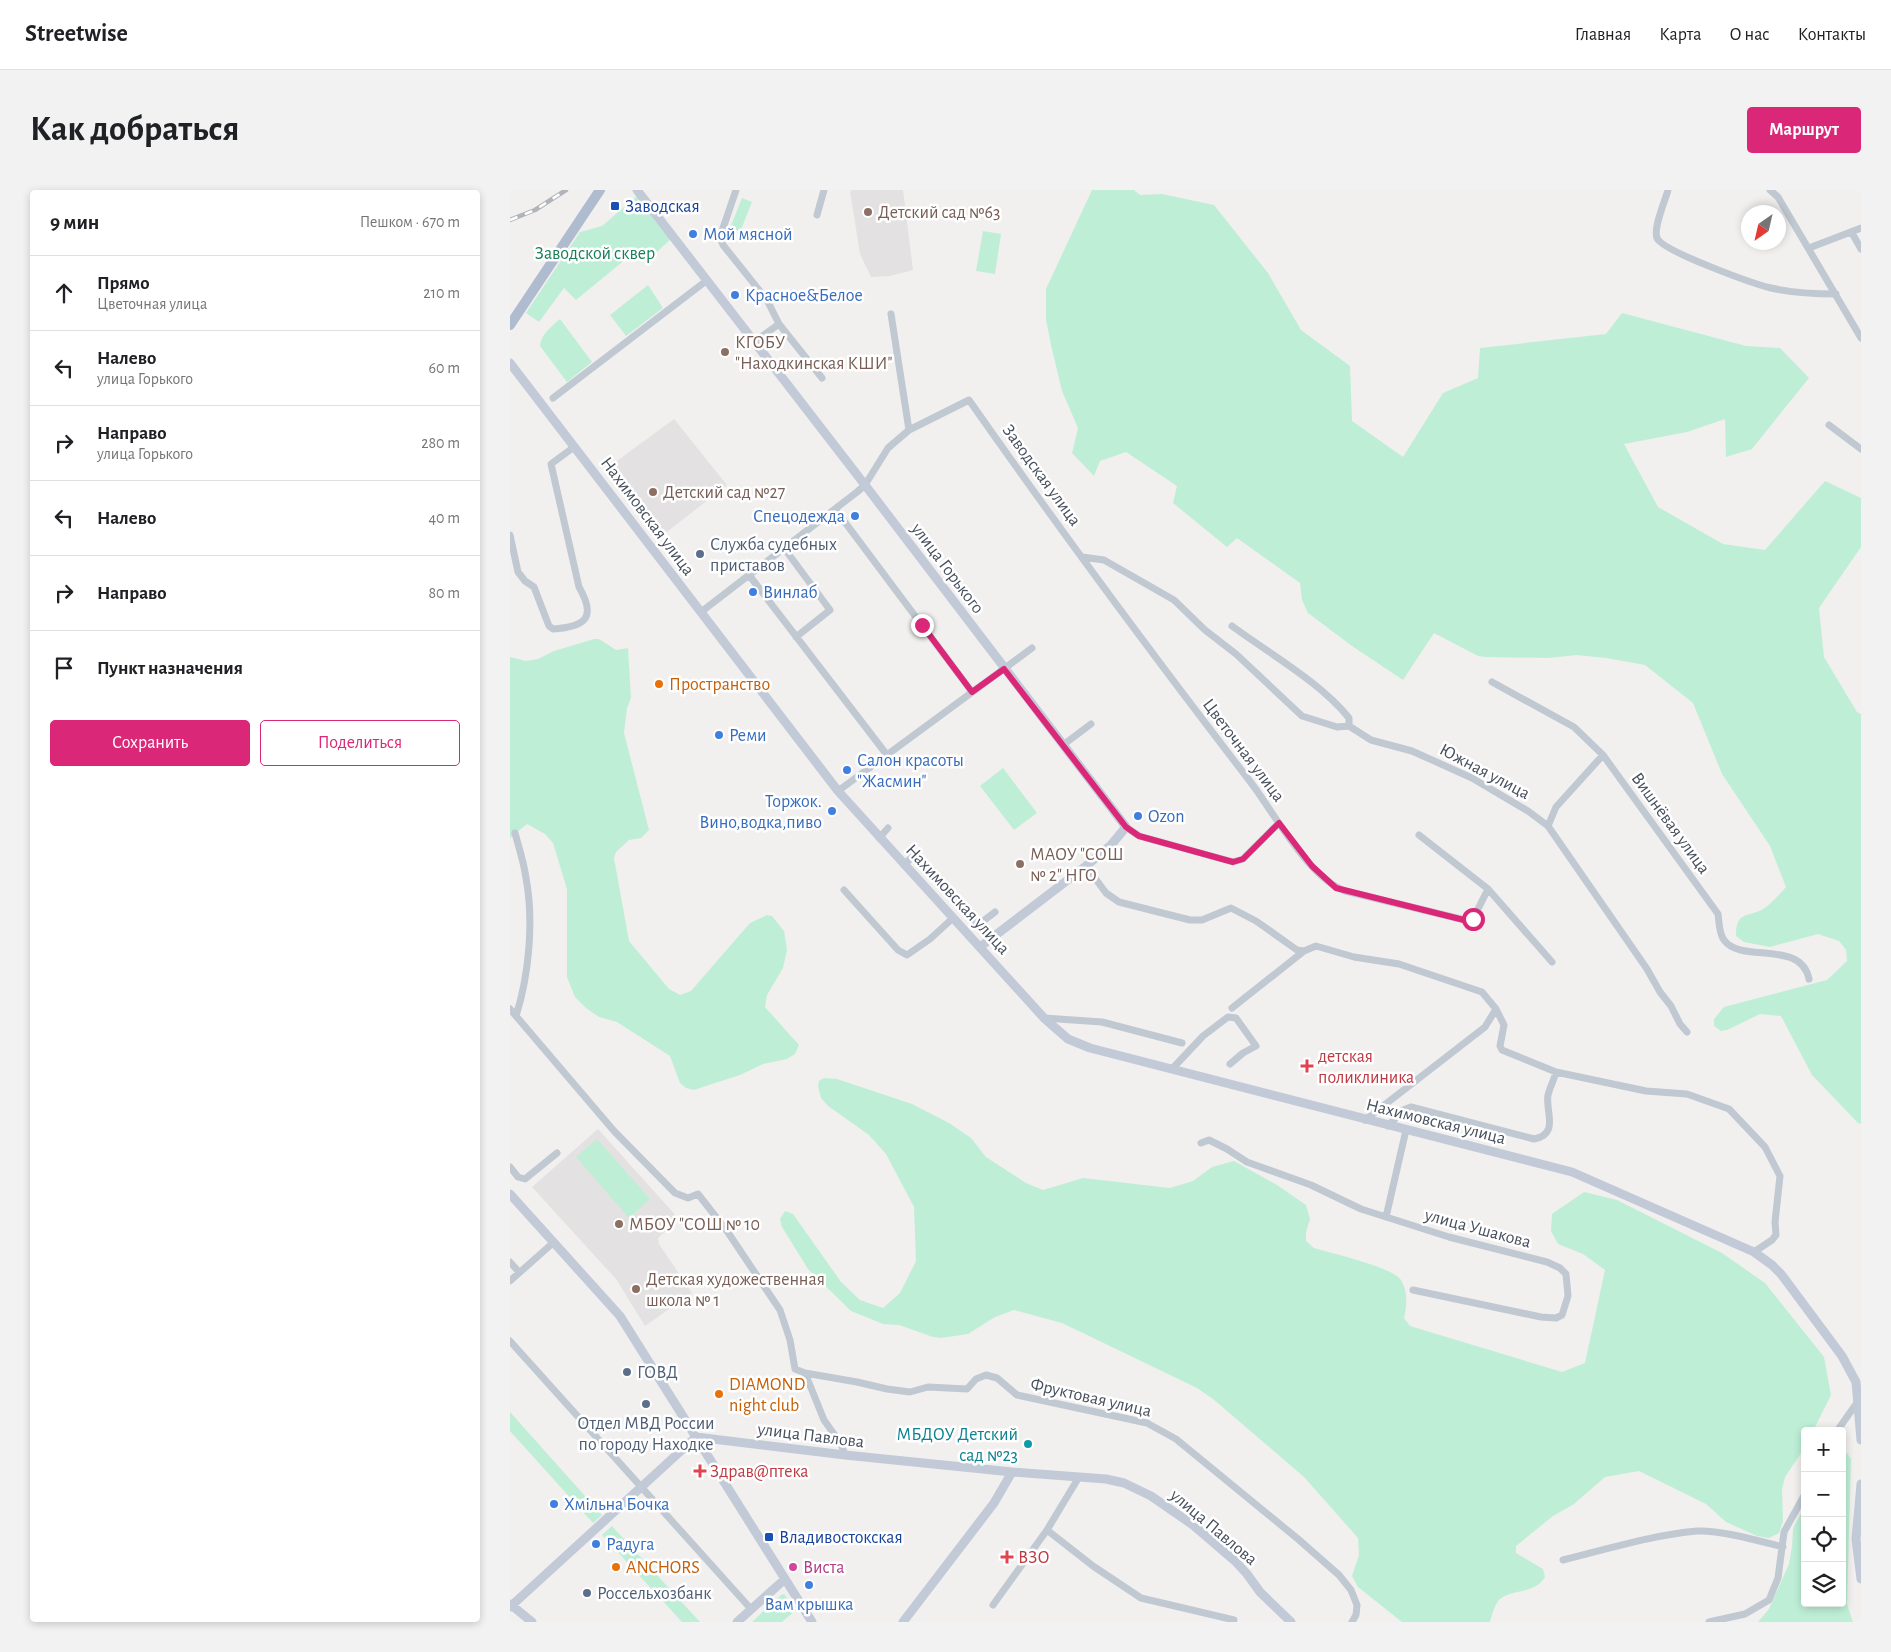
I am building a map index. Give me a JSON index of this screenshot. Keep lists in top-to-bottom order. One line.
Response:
{"streets":{"main road":["Нахимовская улица","улица Горького","улица Павлова"],"street":["Заводская улица","Цветочная улица","Южная улица","Вишнёвая улица","улица Ушакова","Фруктовая улица"]},"crossings":[["Заводская улица","улица Горького"],["Заводская улица","Цветочная улица"],["улица Горького","Цветочная улица"]],"parks":["Заводской сквер"],"places":{"transit":["Заводская","Владивостокская"],"other":["Детский сад №63","Мой мясной","Красное&Белое","КГОБУ \"Находкинская КШИ\"","Детский сад №27","Спецодежда","Служба судебных приставов","Винлаб","Пространство","Реми","Салон красоты \"Жасмин\"","Торжок. Вино,водка,пиво","Ozon","МАОУ \"СОШ № 2\" НГО","МБОУ \"СОШ № 10","Детская художественная школа № 1","ГОВД","DIAMOND night club","Отдел МВД России по городу Находке","МБДОУ Детский сад №23","Хмільна Бочка","Радуга","ANCHORS","Виста","Вам крышка","Россельхозбанк"],"health":["детская поликлиника","Здрав@птека","ВЗО"]},"north":"bottom left","page":{"header":"Streetwise","nav":["Главная","Карта","О нас","Контакты"],"buttons":["Маршрут",["Сохранить","Поделиться"]],"title":"Как добраться","heading":["9 мин","Пешком · 670 m"],"list":[["Прямо","Цветочная улица","210 m"],["Налево","улица Горького","60 m"],["Направо","улица Горького","280 m"],["Налево","40 m"],["Направо","80 m"],"Пункт назначения"],"map_buttons":["+","−"]}}
